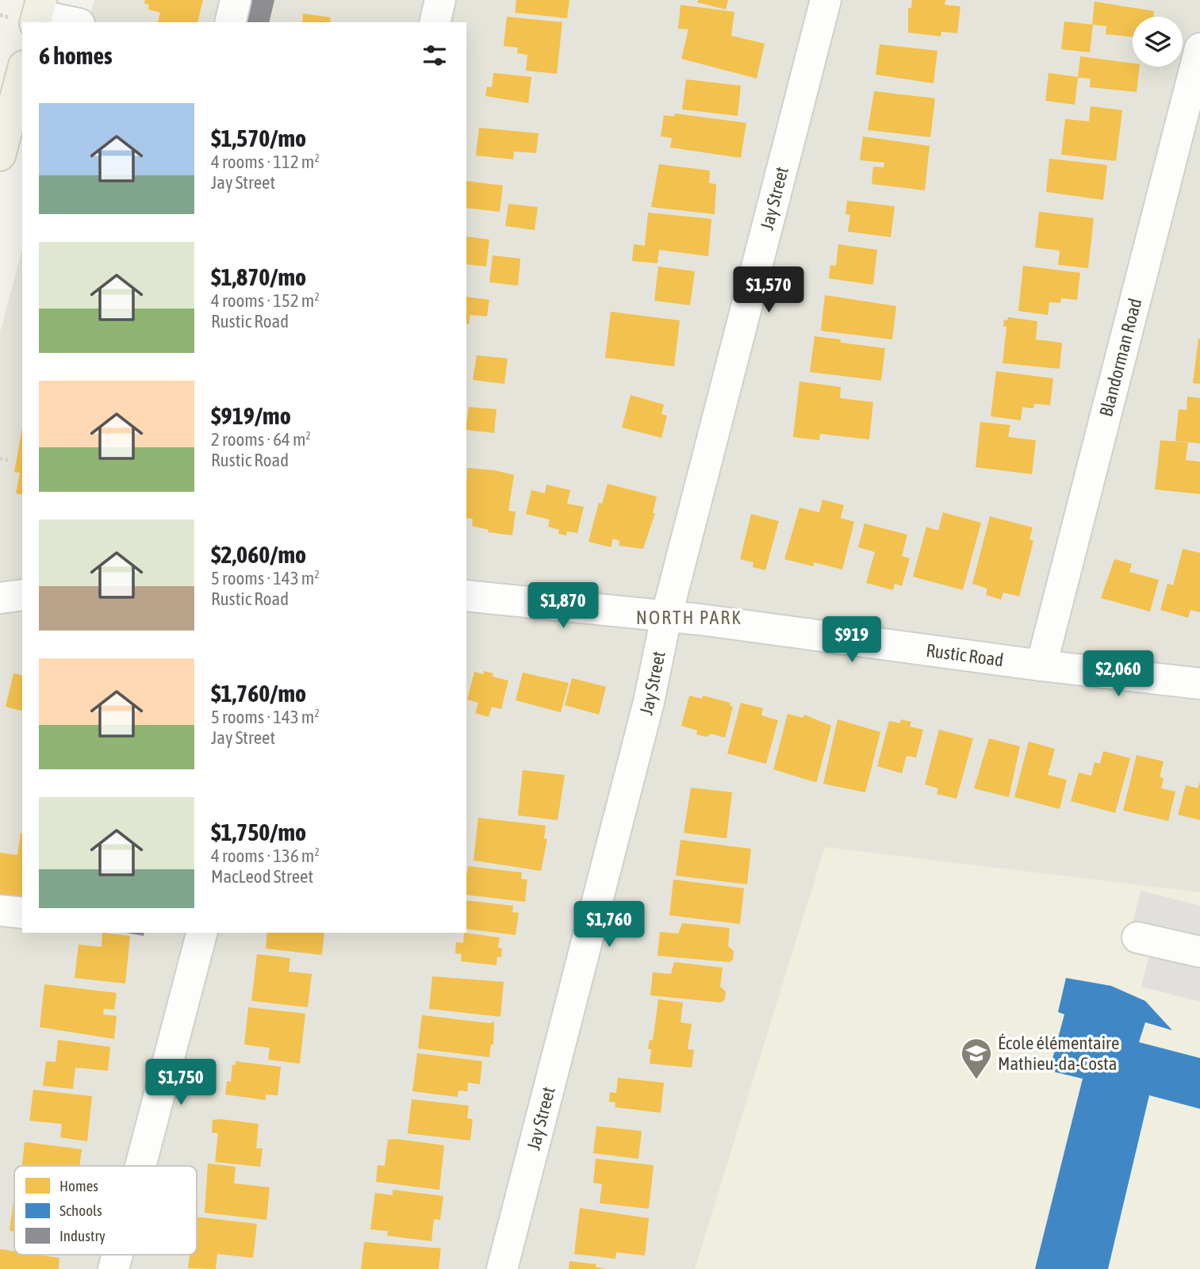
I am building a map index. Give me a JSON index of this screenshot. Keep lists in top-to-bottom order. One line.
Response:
{"streets":{"street":["Jay Street","Blandorman Road","Rustic Road"]},"crossings":[["Jay Street","Rustic Road"],["Blandorman Road","Rustic Road"]],"districts":["NORTH PARK"],"places":{"school or university":["École élémentaire Mathieu-da-Costa"]},"legend":["Homes","Schools","Industry"],"page":{"heading":"6 homes","list":[{"name":"$1,570/mo","note":"4 rooms · 112 m² · Jay Street"},{"name":"$1,870/mo","note":"4 rooms · 152 m² · Rustic Road"},{"name":"$919/mo","note":"2 rooms · 64 m² · Rustic Road"},{"name":"$2,060/mo","note":"5 rooms · 143 m² · Rustic Road"},{"name":"$1,760/mo","note":"5 rooms · 143 m² · Jay Street"},{"name":"$1,750/mo","note":"4 rooms · 136 m² · MacLeod Street"}],"price":["$1,570","$1,870","$919","$2,060","$1,760","$1,750"]}}
